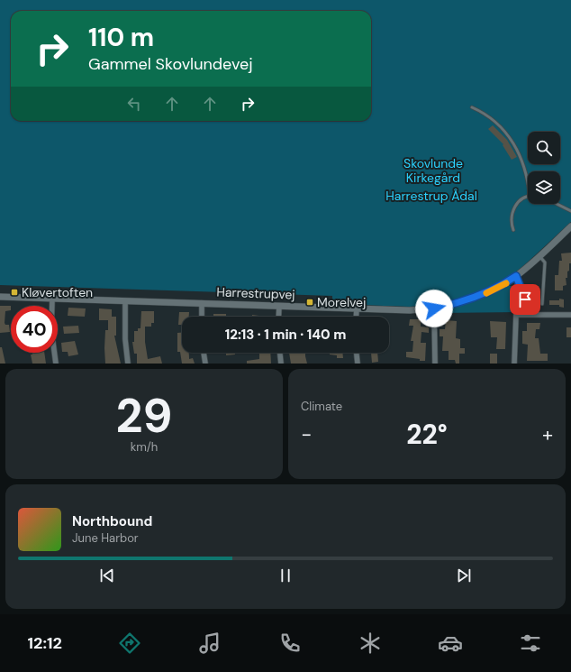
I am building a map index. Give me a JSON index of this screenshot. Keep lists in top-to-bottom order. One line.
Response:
{"streets":{"street":["Harrestrupvej"]},"parks":["Skovlunde Kirkegård","Harrestrup Ådal"],"places":{"transit":["Kløvertoften","Morelvej"]},"page":{"turn":["110 m","Gammel Skovlundevej"],"limit":"40","trip":"12:13 · 1 min · 140 m","tile":[["29","km/h"],"Climate"],"heat":["−","22°","+"],"song":["Northbound","June Harbor"],"tabs":"12:12"}}
